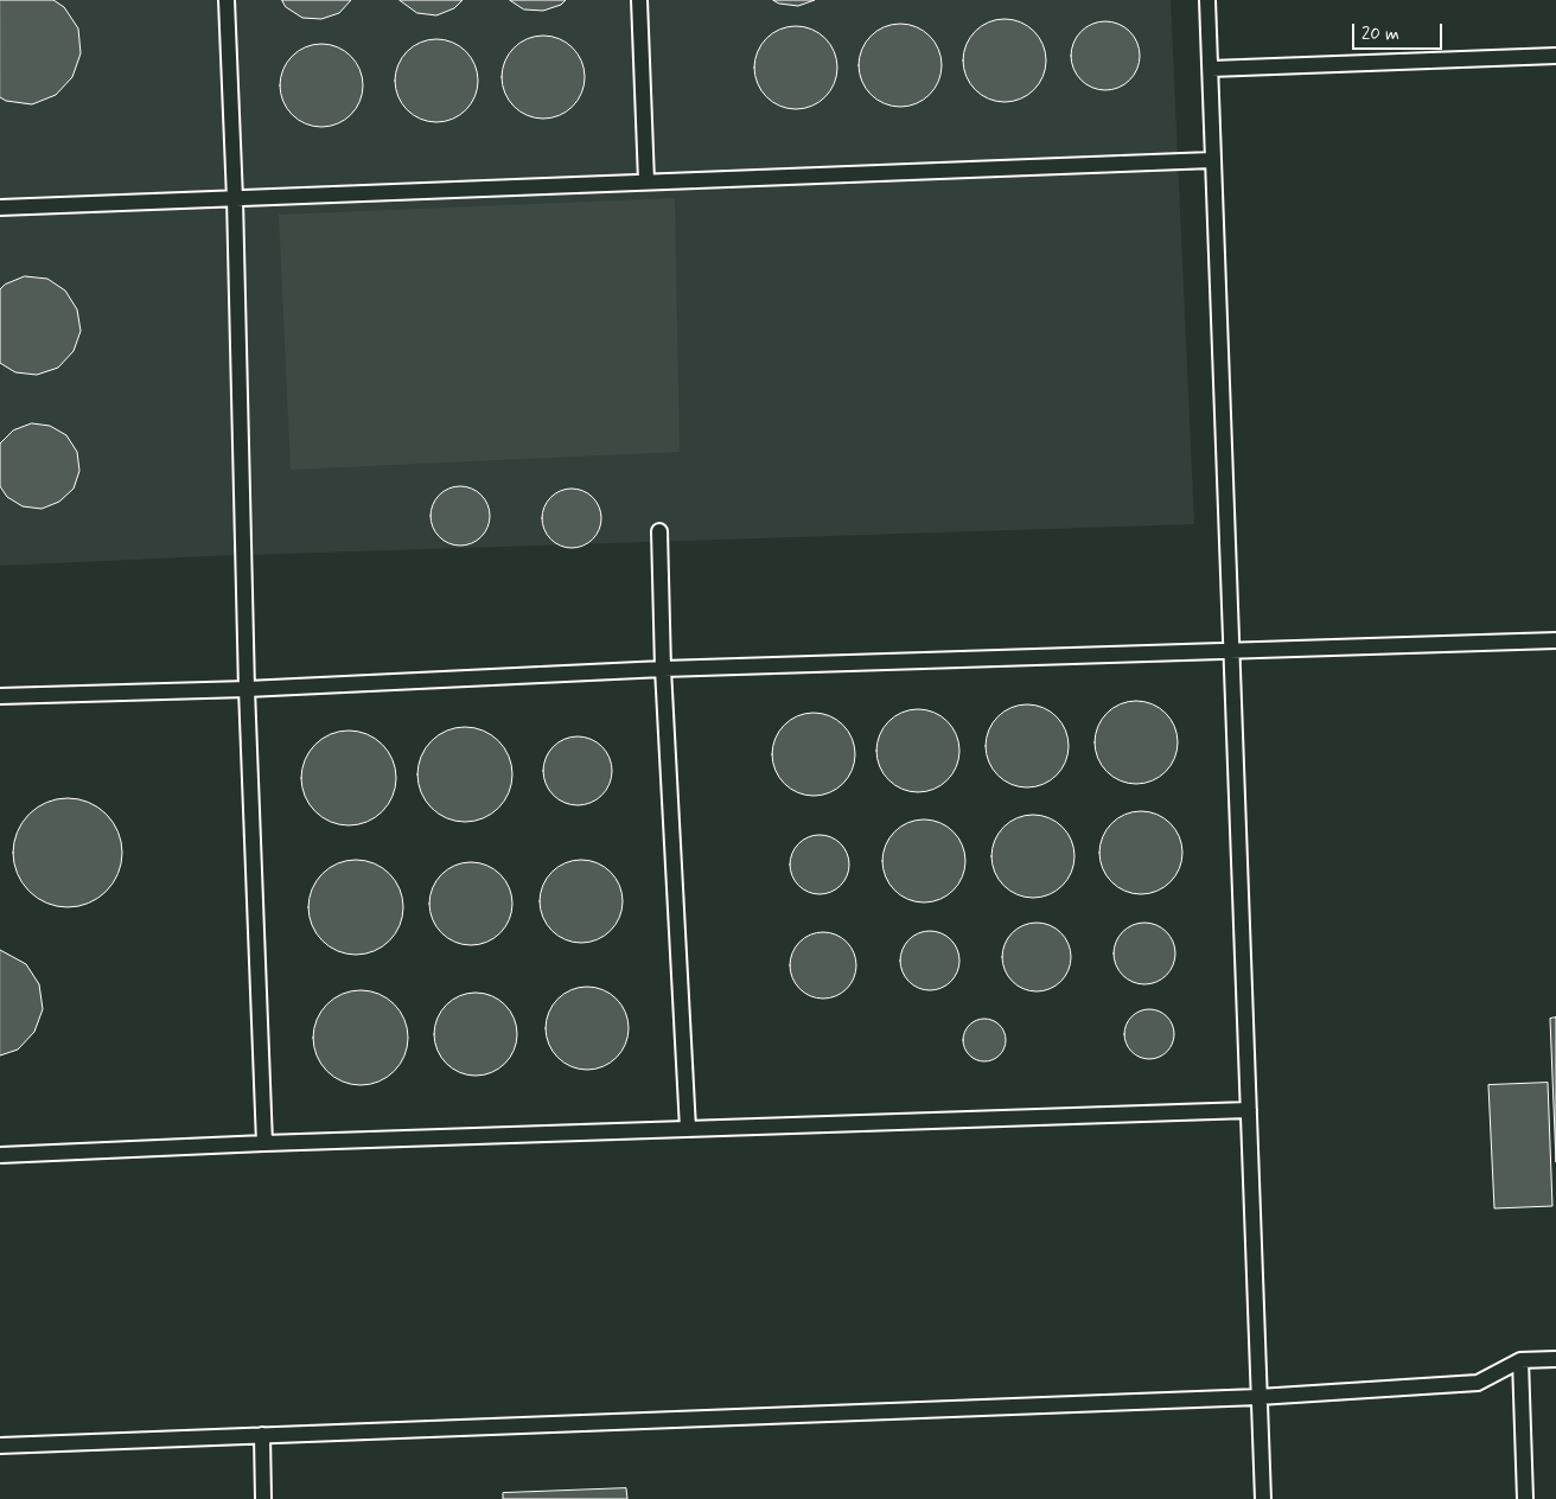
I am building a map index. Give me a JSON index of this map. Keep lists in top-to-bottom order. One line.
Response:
{"scale_bar":"20 m"}
